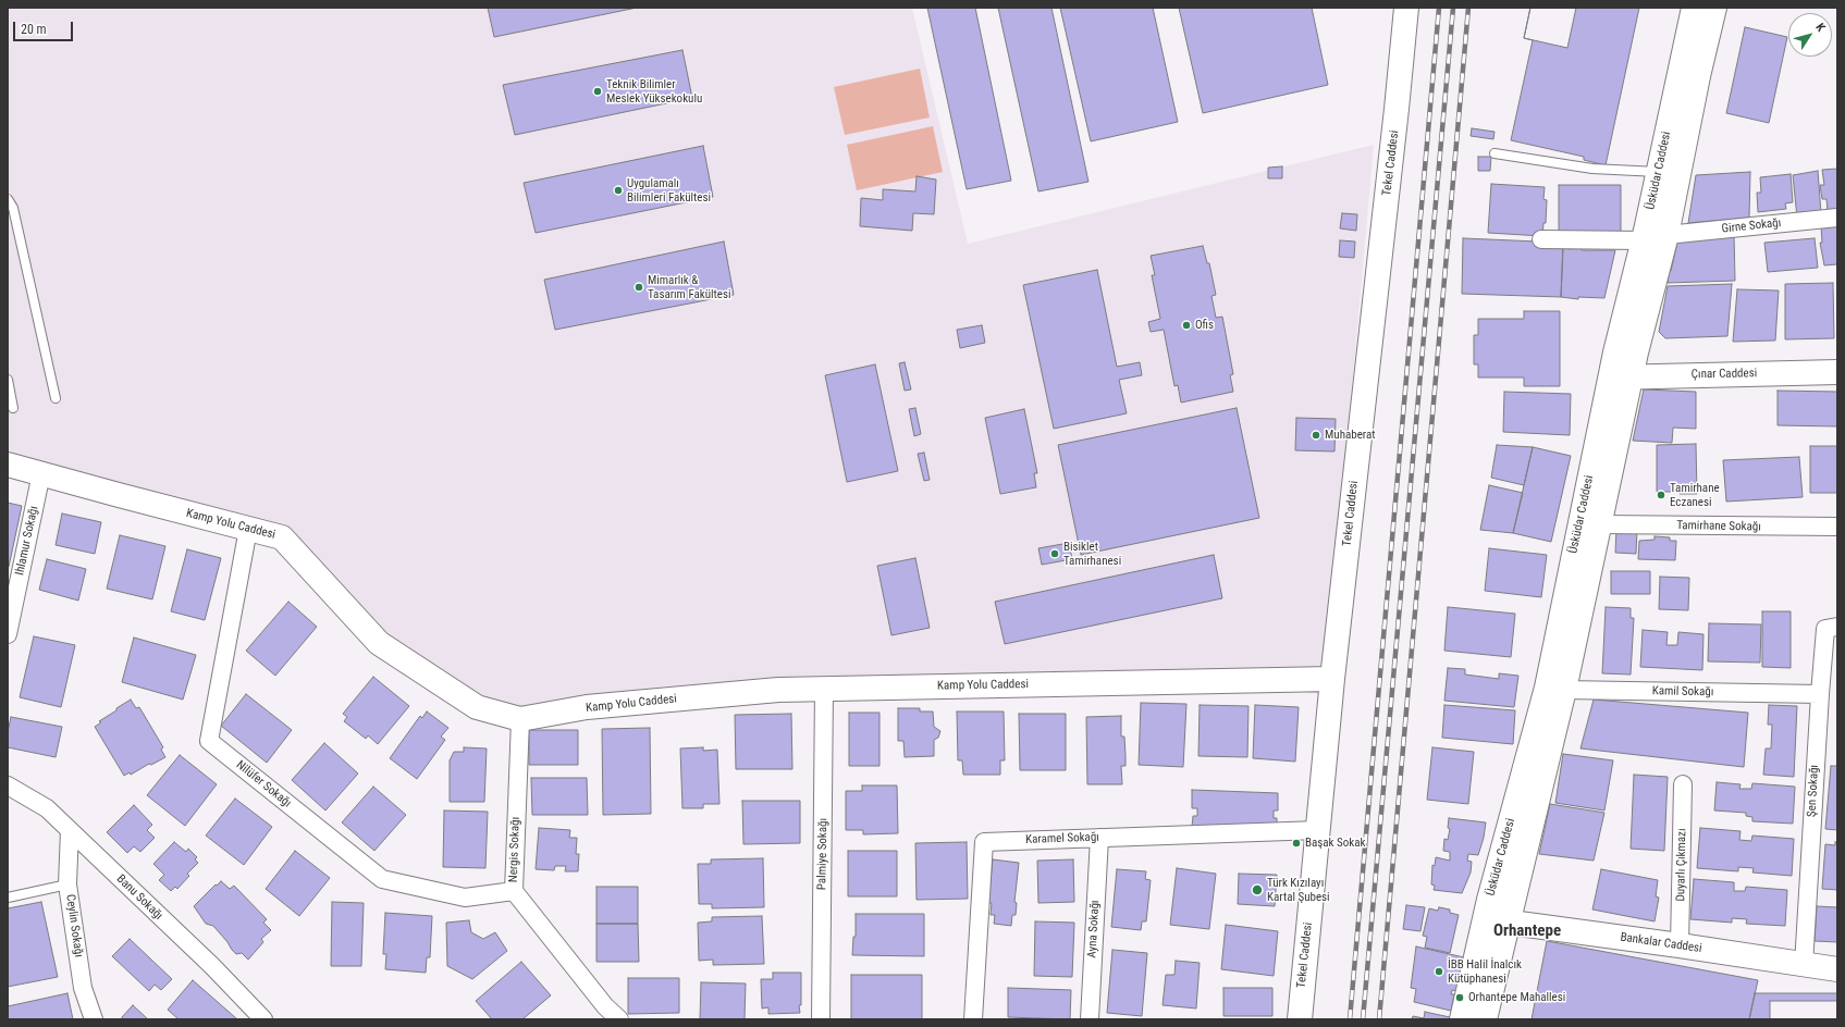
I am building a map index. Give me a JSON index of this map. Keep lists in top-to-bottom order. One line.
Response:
{"streets":{"street":["Tekel Caddesi","Üsküdar Caddesi","Girne Sokağı","Çınar Caddesi","Kamp Yolu Caddesi","Tamirhane Sokağı","Ihlamur Sokağı","Kamil Sokağı","Nilüfer Sokağı","Şen Sokağı","Karamel Sokağı","Nergis Sokağı","Palmiye Sokağı","Duyarlı Çıkmazı","Banu Sokağı","Ceylin Sokağı","Ayna Sokağı","Bankalar Caddesi"]},"crossings":[["Tekel Caddesi","Kamp Yolu Caddesi"],["Tekel Caddesi","Karamel Sokağı"],["Üsküdar Caddesi","Girne Sokağı"],["Üsküdar Caddesi","Çınar Caddesi"],["Üsküdar Caddesi","Tamirhane Sokağı"],["Üsküdar Caddesi","Kamil Sokağı"],["Üsküdar Caddesi","Bankalar Caddesi"],["Kamp Yolu Caddesi","Ihlamur Sokağı"],["Kamp Yolu Caddesi","Nilüfer Sokağı"],["Kamp Yolu Caddesi","Nergis Sokağı"],["Kamp Yolu Caddesi","Palmiye Sokağı"],["Kamil Sokağı","Şen Sokağı"],["Nilüfer Sokağı","Nergis Sokağı"],["Şen Sokağı","Bankalar Caddesi"],["Karamel Sokağı","Ayna Sokağı"],["Duyarlı Çıkmazı","Bankalar Caddesi"],["Banu Sokağı","Ceylin Sokağı"]],"districts":["Orhantepe"],"places":["Teknik Bilimler Meslek Yüksekokulu","Uygulamalı Bilimleri Fakültesi","Mimarlık & Tasarım Fakültesi","Ofis","Muhaberat","Tamirhane Eczanesi","Bisiklet Tamirhanesi","Başak Sokak","Türk Kızılayı Kartal Şubesi","İBB Halil İnalcık Kütüphanesi","Orhantepe Mahallesi"],"scale_bar":"20 m","north":"top right"}
